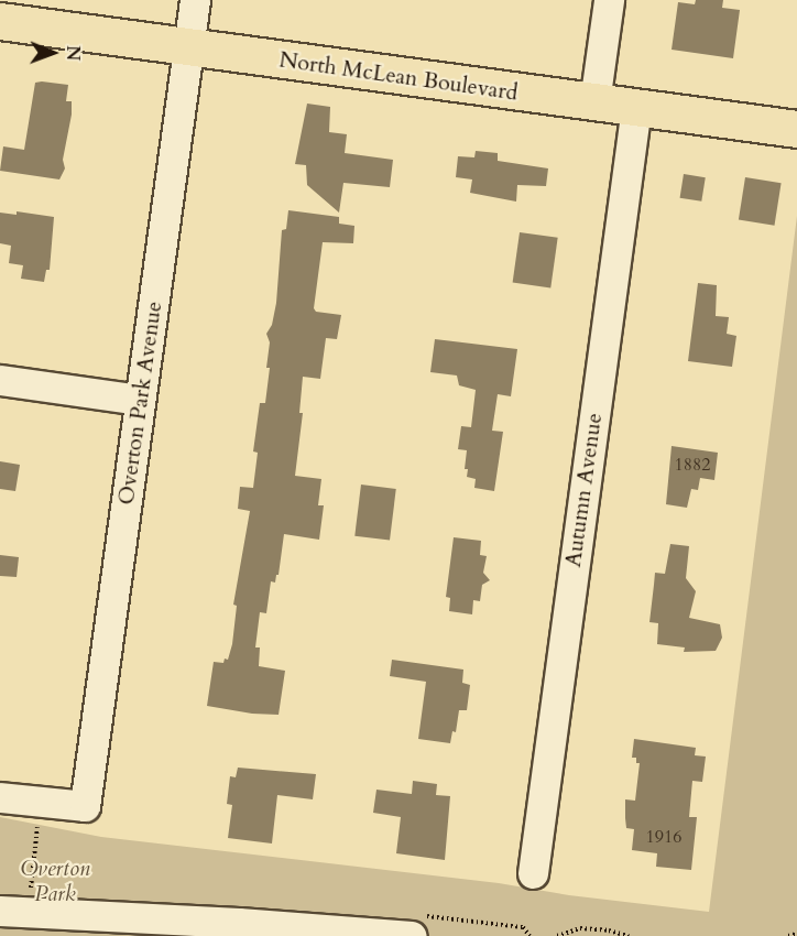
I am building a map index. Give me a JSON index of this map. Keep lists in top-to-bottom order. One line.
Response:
{"streets":{"main road":["North McLean Boulevard"],"street":["Overton Park Avenue","Autumn Avenue"]},"crossings":[["North McLean Boulevard","Overton Park Avenue"],["North McLean Boulevard","Autumn Avenue"]],"parks":["Overton Park"],"house_numbers":["1882","1916"],"north":"right"}
